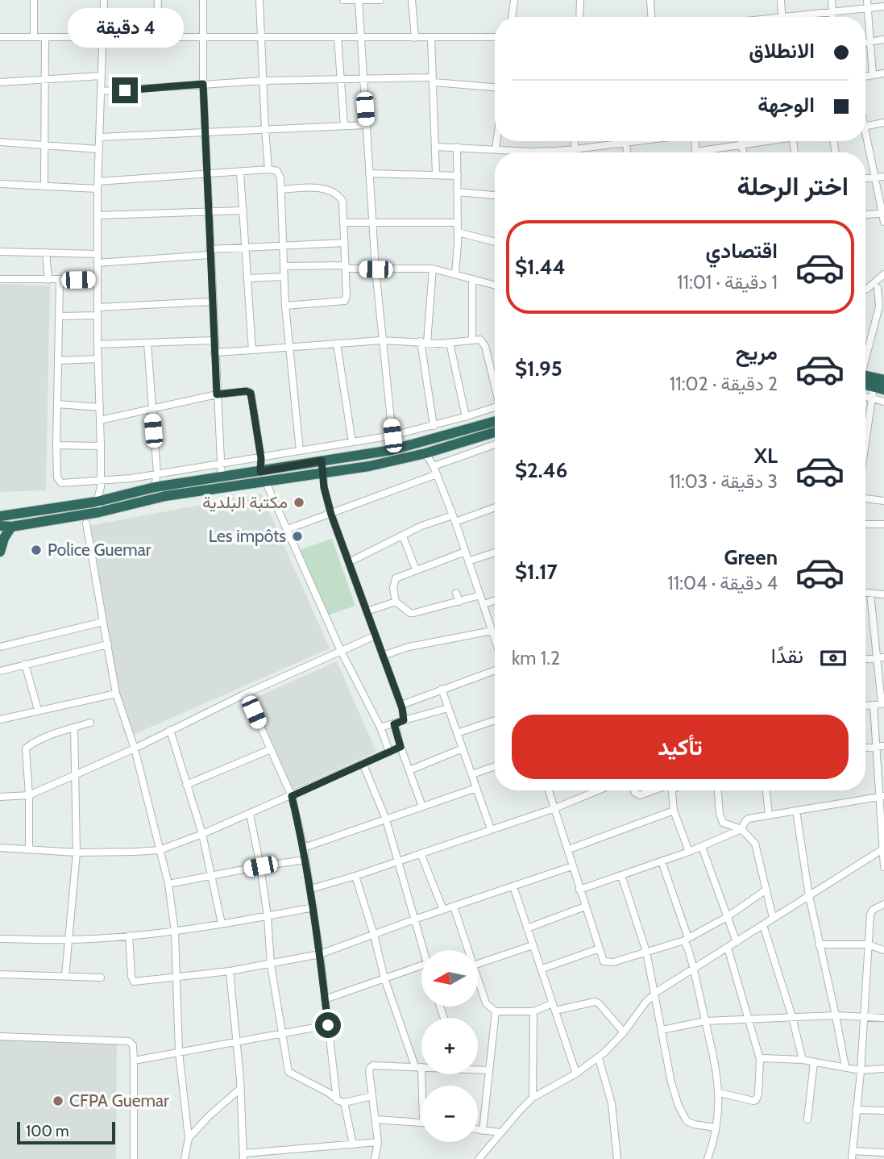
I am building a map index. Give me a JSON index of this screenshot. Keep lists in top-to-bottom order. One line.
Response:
{"places":["مكتبة البلدية","Les impôts","Police Guemar","CFPA Guemar"],"scale_bar":"100 m","north":"left","page":{"bubble":"4 دقيقة","banner":["الانطلاق","الوجهة"],"heading":"اختر الرحلة","list":[{"name":"اقتصادي","note":"1 دقيقة · 11:01","value":"$1.44"},{"name":"مريح","note":"2 دقيقة · 11:02","value":"$1.95"},{"name":"XL","note":"3 دقيقة · 11:03","value":"$2.46"},{"name":"Green","note":"4 دقيقة · 11:04","value":"$1.17"}],"pay":["نقدًا","1.2 km"],"buttons":"تأكيد","map_buttons":["+","−"],"scale":"100 m"}}
